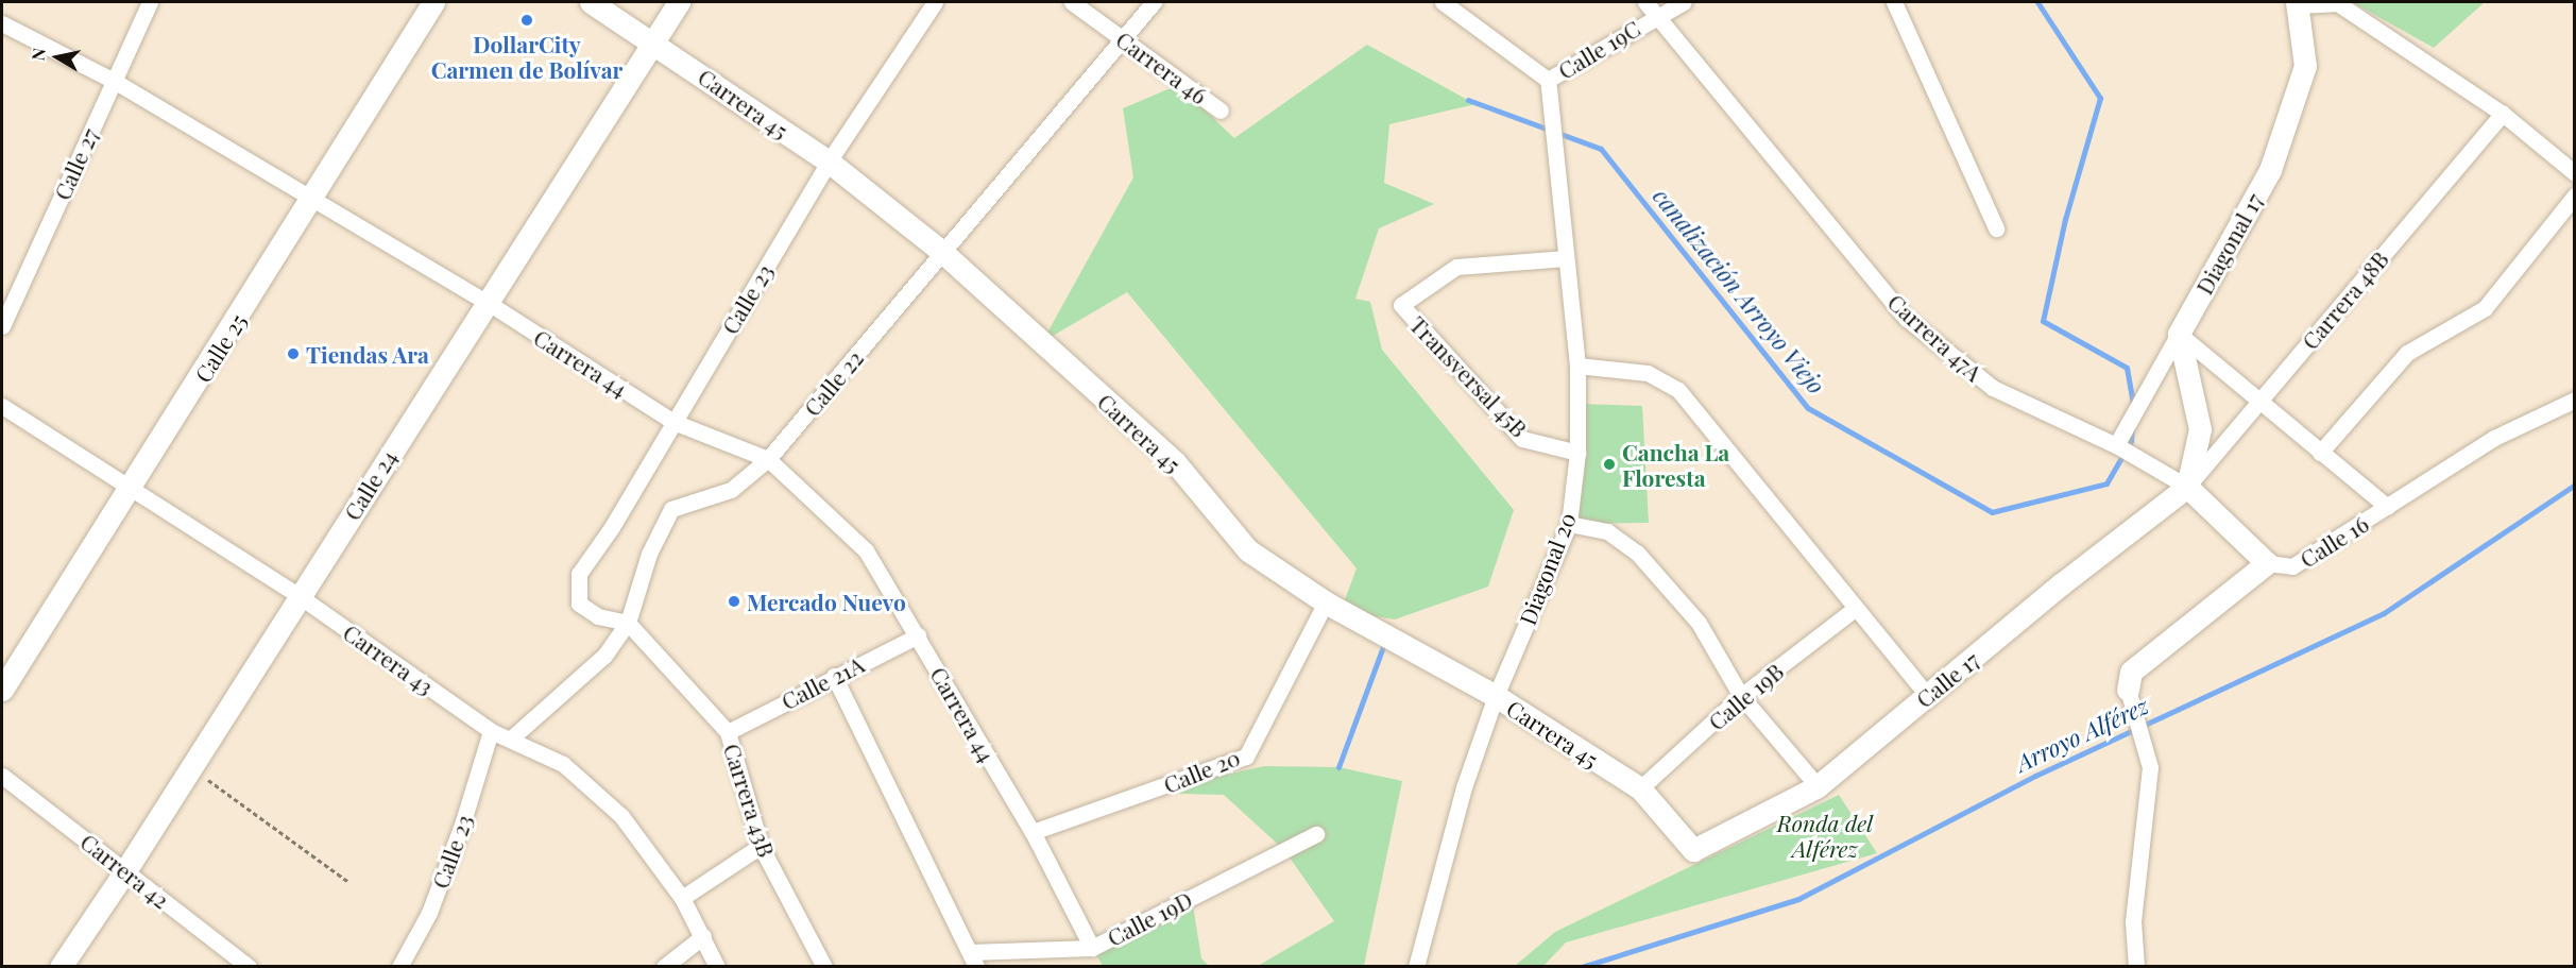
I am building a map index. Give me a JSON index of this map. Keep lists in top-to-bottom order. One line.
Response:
{"streets":{"street":["Calle 19C","Carrera 46","Carrera 45","Calle 27","Diagonal 17","Calle 23","Carrera 48B","Carrera 47A","Calle 25","Carrera 44","Transversal 45B","Calle 22","Calle 24","Calle 16","Diagonal 20","Carrera 43","Calle 17","Calle 21A","Calle 19B","Calle 20","Carrera 43B","Carrera 42","Calle 19D"]},"crossings":[["Calle 19C","Carrera 47A"],["Calle 19C","Diagonal 20"],["Carrera 46","Calle 22"],["Carrera 45","Calle 23"],["Carrera 45","Calle 22"],["Carrera 45","Calle 24"],["Carrera 45","Diagonal 20"],["Carrera 45","Calle 17"],["Carrera 45","Calle 19B"],["Carrera 45","Calle 20"],["Calle 27","Carrera 44"],["Calle 23","Carrera 44"],["Calle 23","Calle 22"],["Calle 23","Carrera 43"],["Calle 23","Carrera 43B"],["Carrera 48B","Carrera 47A"],["Carrera 48B","Calle 17"],["Carrera 47A","Calle 16"],["Carrera 47A","Calle 17"],["Calle 25","Carrera 44"],["Calle 25","Carrera 43"],["Carrera 44","Calle 22"],["Carrera 44","Calle 24"],["Carrera 44","Calle 21A"],["Carrera 44","Calle 20"],["Carrera 44","Calle 19D"],["Transversal 45B","Diagonal 20"],["Calle 22","Carrera 43"],["Calle 22","Carrera 43B"],["Calle 24","Carrera 43"],["Calle 24","Carrera 42"],["Calle 21A","Carrera 43B"]],"water":["canalización Arroyo Viejo","Arroyo Alférez"],"parks":["Ronda del Alférez"],"places":["DollarCity Carmen de Bolívar","Tiendas Ara","Cancha La Floresta","Mercado Nuevo"],"north":"left"}
